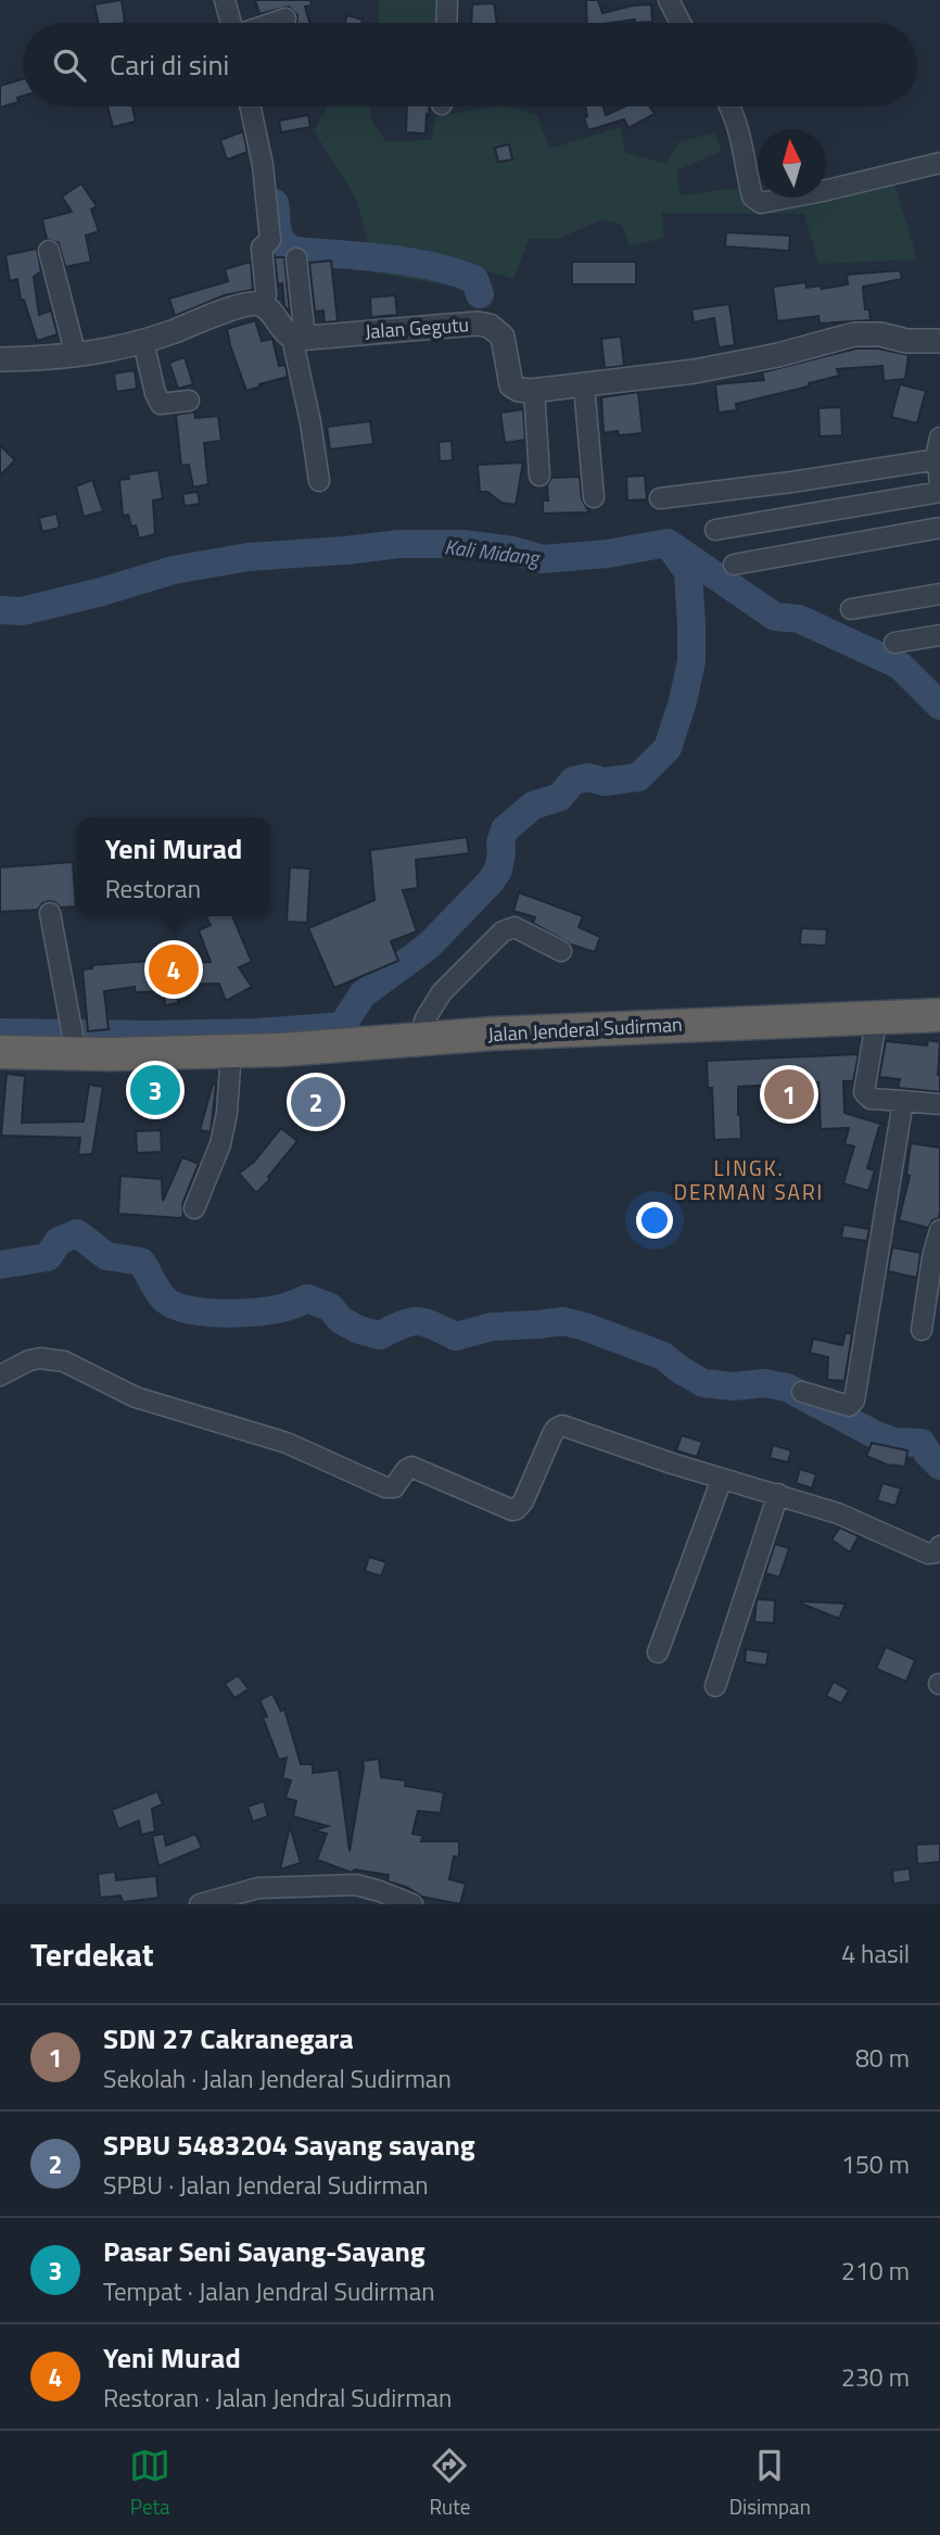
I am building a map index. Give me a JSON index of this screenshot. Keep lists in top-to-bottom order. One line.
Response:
{"streets":{"highway":["Jalan Jenderal Sudirman"],"street":["Jalan Gegutu"]},"districts":["LINGK. DERMAN SARI"],"water":["Kali Midang"],"north":"top","page":{"search":"Cari di sini","popup":["Yeni Murad","Restoran"],"pins":["4","3","1","2"],"heading":["Terdekat","4 hasil"],"list":[{"mark":"1","name":"SDN 27 Cakranegara","note":"Sekolah · Jalan Jenderal Sudirman","value":"80 m"},{"mark":"2","name":"SPBU 5483204 Sayang sayang","note":"SPBU · Jalan Jenderal Sudirman","value":"150 m"},{"mark":"3","name":"Pasar Seni Sayang-Sayang","note":"Tempat · Jalan Jendral Sudirman","value":"210 m"},{"mark":"4","name":"Yeni Murad","note":"Restoran · Jalan Jendral Sudirman","value":"230 m"}],"nav":["Peta","Rute","Disimpan"]}}
